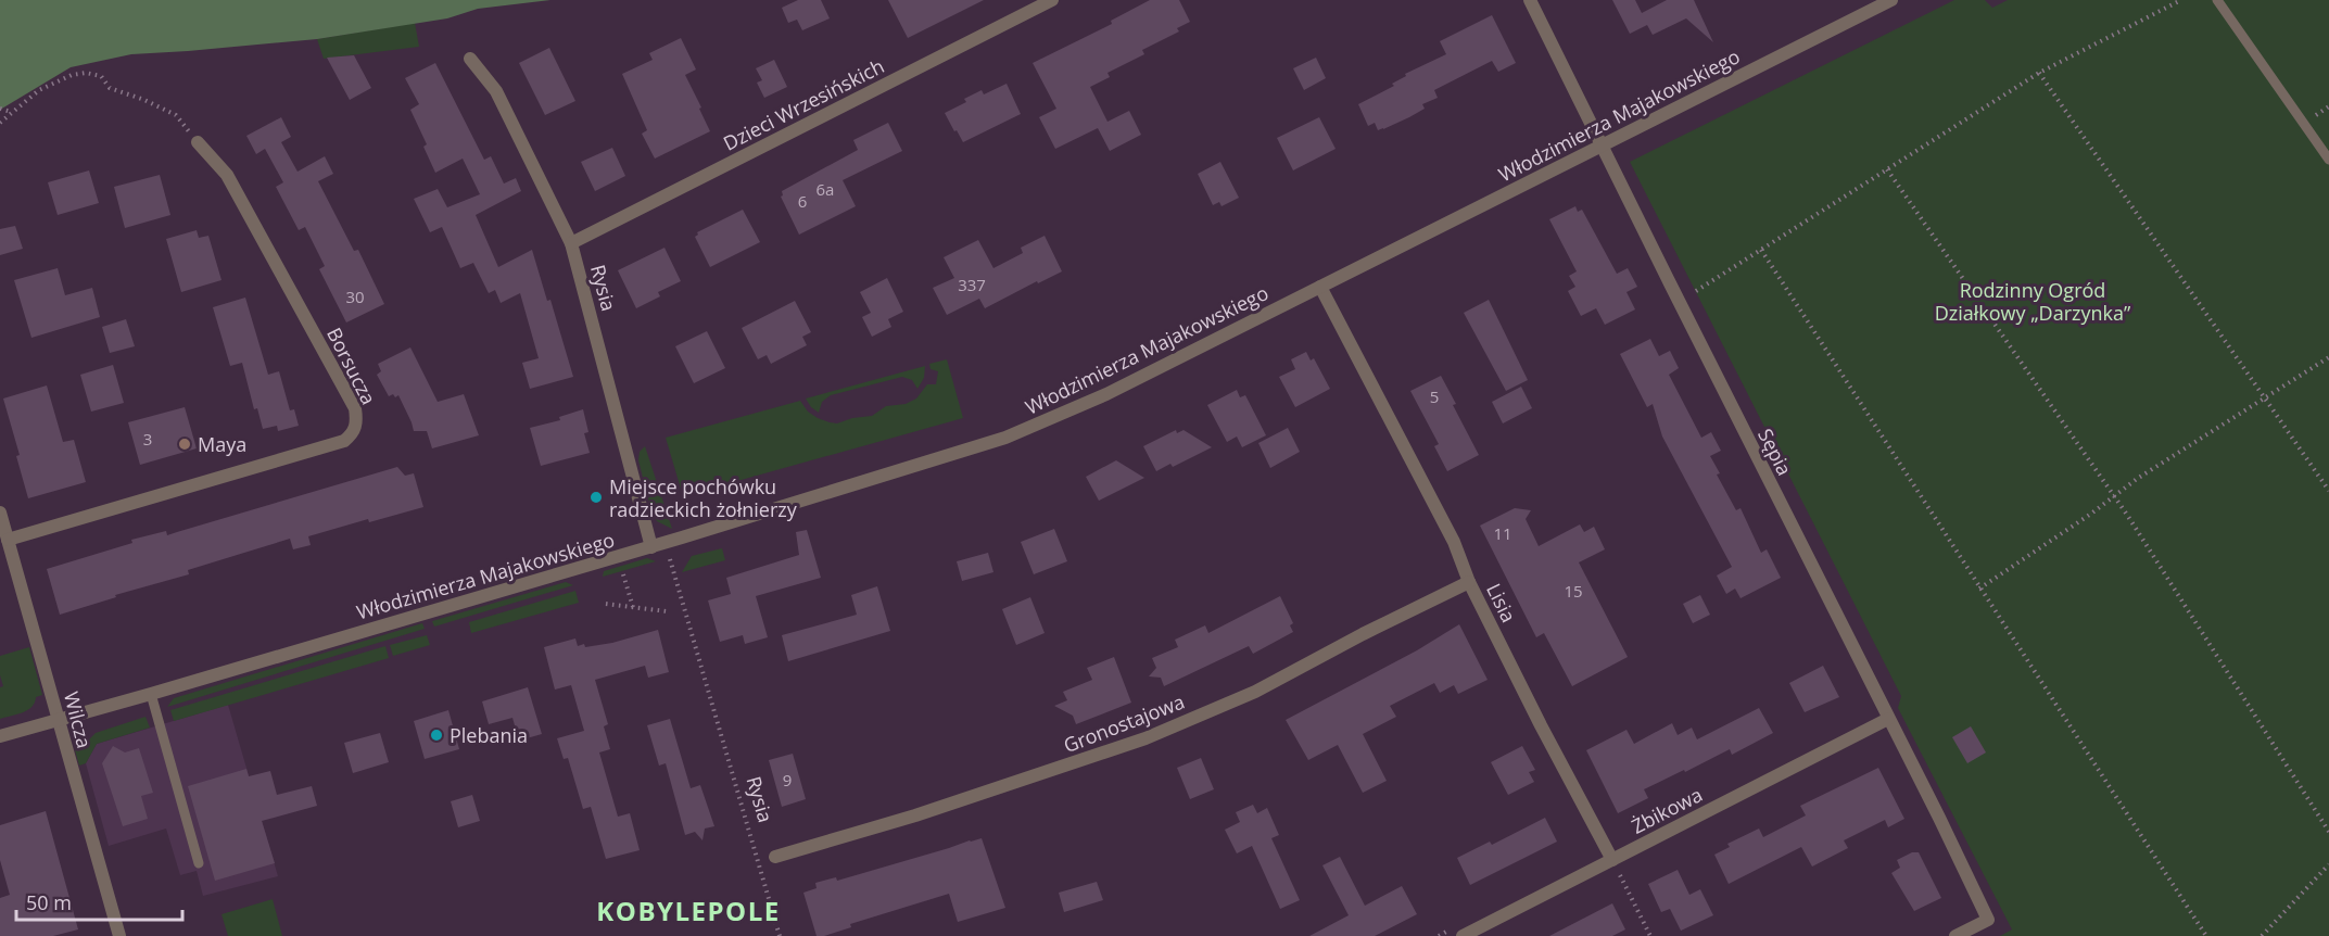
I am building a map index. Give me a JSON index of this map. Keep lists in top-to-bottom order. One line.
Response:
{"streets":{"street":["Dzieci Wrzesińskich","Włodzimierza Majakowskiego","Rysia","Borsucza","Sępia","Lisia","Wilcza","Gronostajowa","Żbikowa"]},"crossings":[["Dzieci Wrzesińskich","Rysia"],["Włodzimierza Majakowskiego","Rysia"],["Włodzimierza Majakowskiego","Sępia"],["Włodzimierza Majakowskiego","Lisia"],["Włodzimierza Majakowskiego","Wilcza"],["Borsucza","Wilcza"],["Sępia","Żbikowa"],["Lisia","Gronostajowa"],["Lisia","Żbikowa"]],"districts":["KOBYLEPOLE"],"parks":["Rodzinny Ogród Działkowy „Darzynka”"],"places":["Maya","Miejsce pochówku radzieckich żołnierzy","Plebania"],"house_numbers":["6a","6","337","30","5","3","11","15","9"],"scale_bar":"50 m"}
